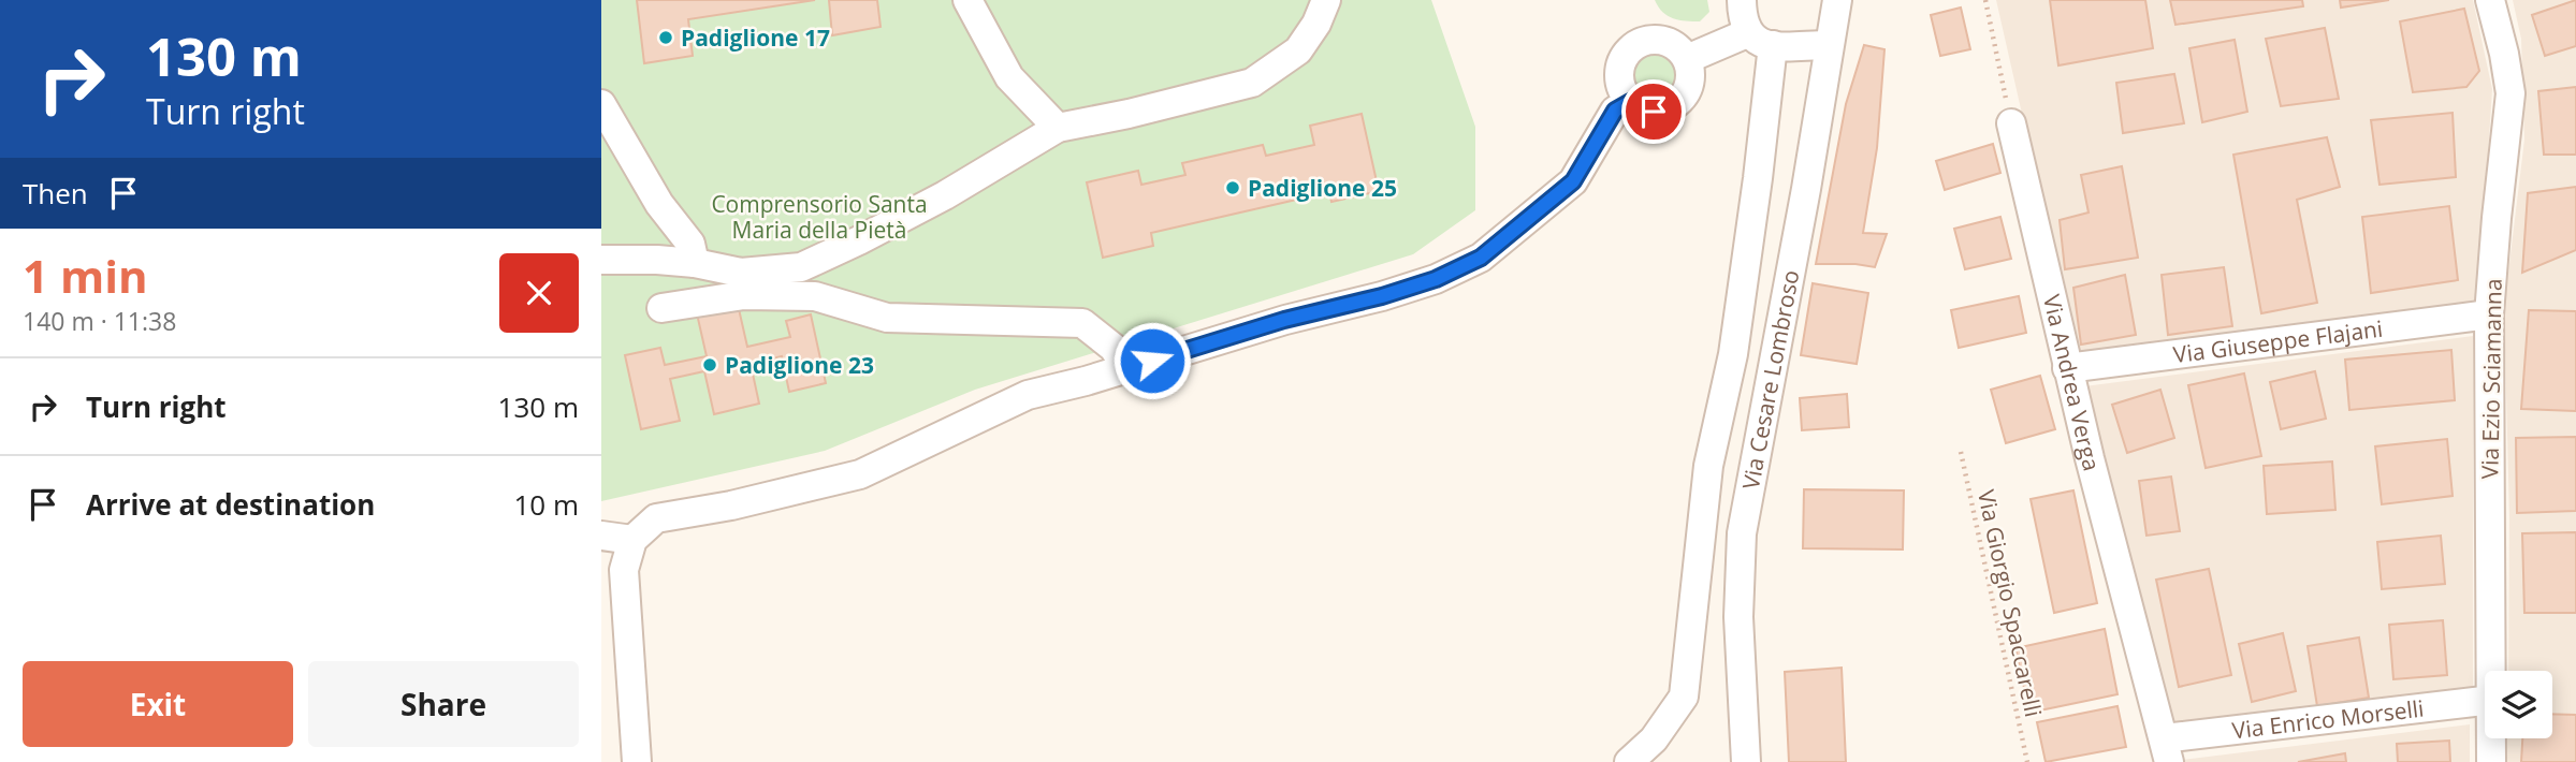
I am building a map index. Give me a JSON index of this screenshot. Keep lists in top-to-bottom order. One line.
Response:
{"streets":{"street":["Via Giuseppe Flajani","Via Ezio Sciamanna","Via Cesare Lombroso","Via Andrea Verga","Via Enrico Morselli"],"path":["Via Giorgio Spaccarelli"]},"crossings":[["Via Giuseppe Flajani","Via Ezio Sciamanna"],["Via Giuseppe Flajani","Via Andrea Verga"],["Via Andrea Verga","Via Enrico Morselli"]],"parks":["Comprensorio Santa Maria della Pietà"],"places":["Padiglione 17","Padiglione 25","Padiglione 23"],"page":{"turn":["130 m","Turn right"],"then":"Then","heading":["1 min","140 m · 11:38"],"list":[{"name":"Turn right","value":"130 m"},{"name":"Arrive at destination","value":"10 m"}],"buttons":["Exit","Share"]}}
